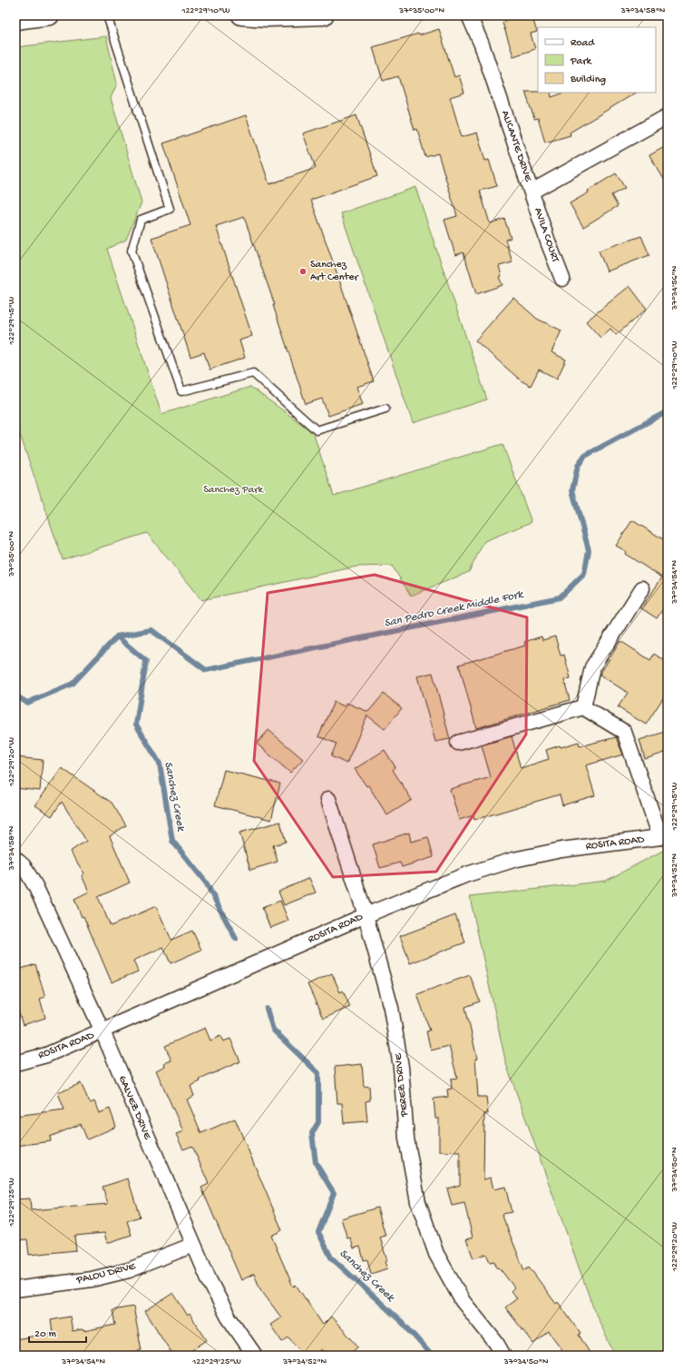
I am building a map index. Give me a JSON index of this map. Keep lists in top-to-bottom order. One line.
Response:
{"streets":{"street":["ALICANTE DRIVE","AVILA COURT","ROSITA ROAD","PEREZ DRIVE","GALVEZ DRIVE","PALOU DRIVE"]},"crossings":[["ALICANTE DRIVE","AVILA COURT"],["ROSITA ROAD","PEREZ DRIVE"],["ROSITA ROAD","GALVEZ DRIVE"],["GALVEZ DRIVE","PALOU DRIVE"]],"water":["San Pedro Creek Middle Fork","Sanchez Creek"],"parks":["Sanchez Park"],"places":["Sanchez Art Center"],"legend":["Road","Park","Building"],"scale_bar":"20 m","coordinates":["122°29'10\"W","37°35'00\"N","37°34'58\"N","37°34'56\"N","122°29'15\"W","37°34'54\"N","122°29'20\"W","37°34'52\"N","37°34'50\"N","122°29'25\"W"]}
